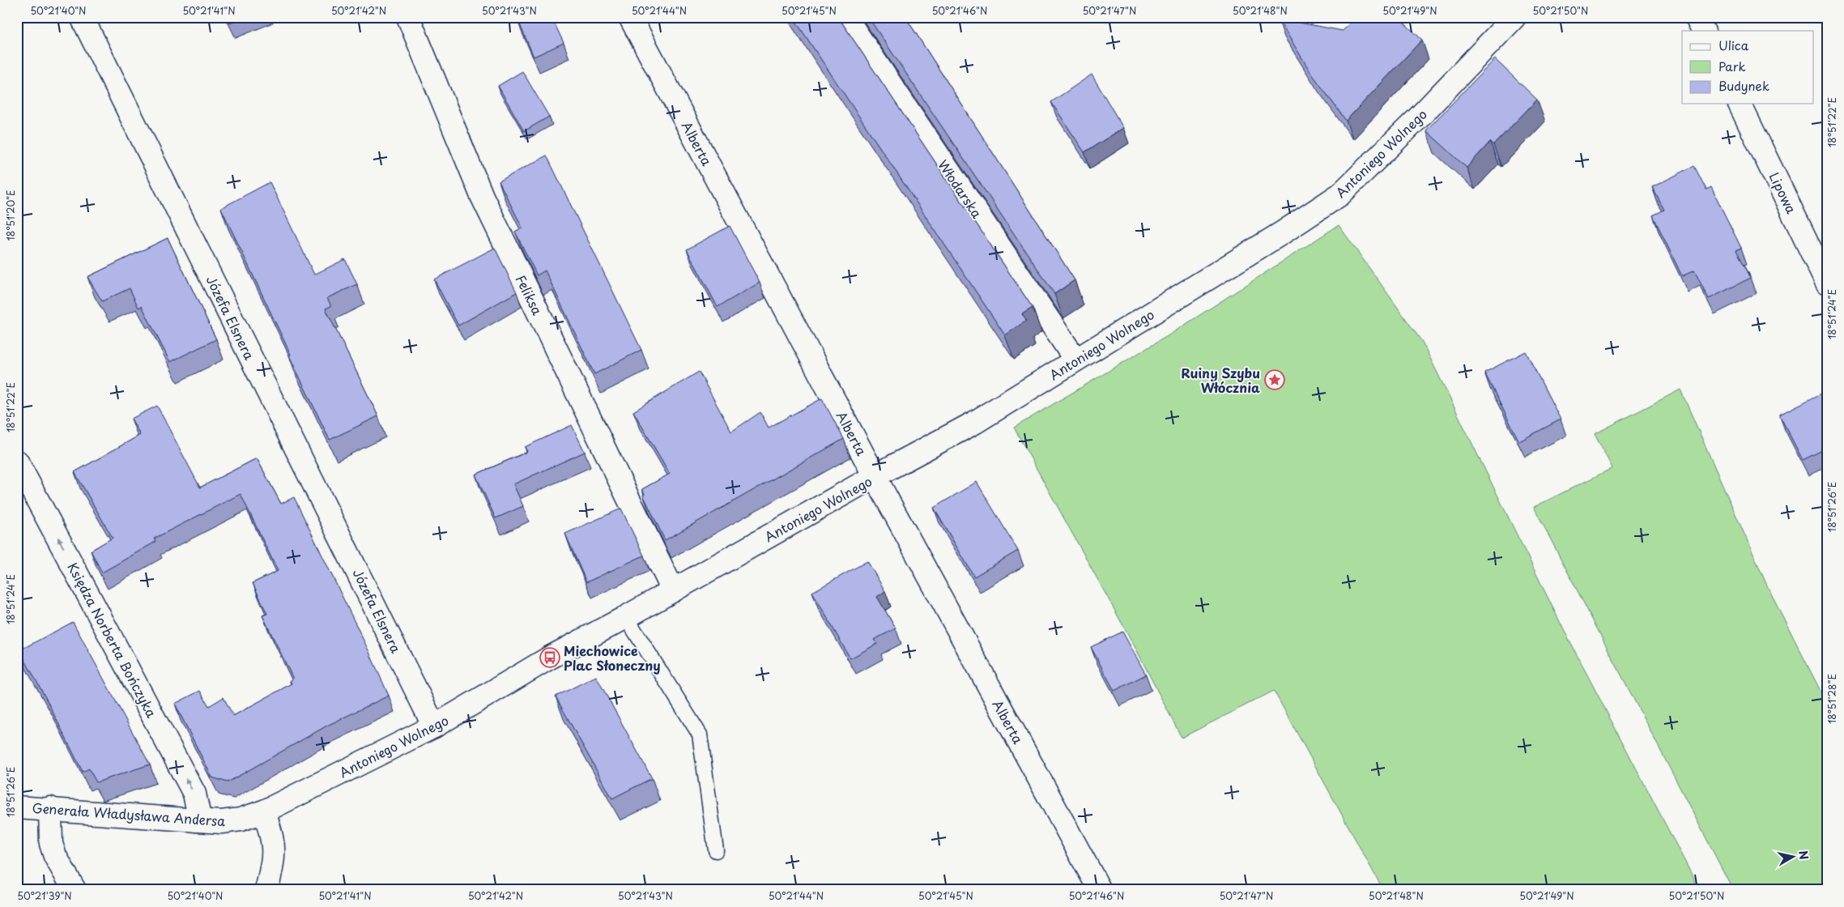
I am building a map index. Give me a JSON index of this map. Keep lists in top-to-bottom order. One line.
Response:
{"streets":{"street":["Alberta","Antoniego Wolnego","Włodarska","Lipowa","Feliksa","Józefa Elsnera","Księdza Norberta Bończyka","Generała Władysława Andersa"]},"crossings":[["Alberta","Antoniego Wolnego"],["Antoniego Wolnego","Włodarska"],["Antoniego Wolnego","Feliksa"],["Antoniego Wolnego","Józefa Elsnera"],["Antoniego Wolnego","Generała Władysława Andersa"],["Księdza Norberta Bończyka","Generała Władysława Andersa"]],"one_way":["Księdza Norberta Bończyka"],"places":{"place":["Ruiny Szybu Włócznia"],"bus stop":["Miechowice Plac Słoneczny"]},"legend":["Ulica","Park","Budynek"],"north":"right","coordinates":["50°21'40\"N","50°21'41\"N","50°21'42\"N","50°21'43\"N","50°21'44\"N","50°21'45\"N","50°21'46\"N","50°21'47\"N","50°21'48\"N","50°21'49\"N","50°21'50\"N","18°51'22\"E","18°51'20\"E","18°51'24\"E","18°51'26\"E","18°51'28\"E","50°21'39\"N"]}
